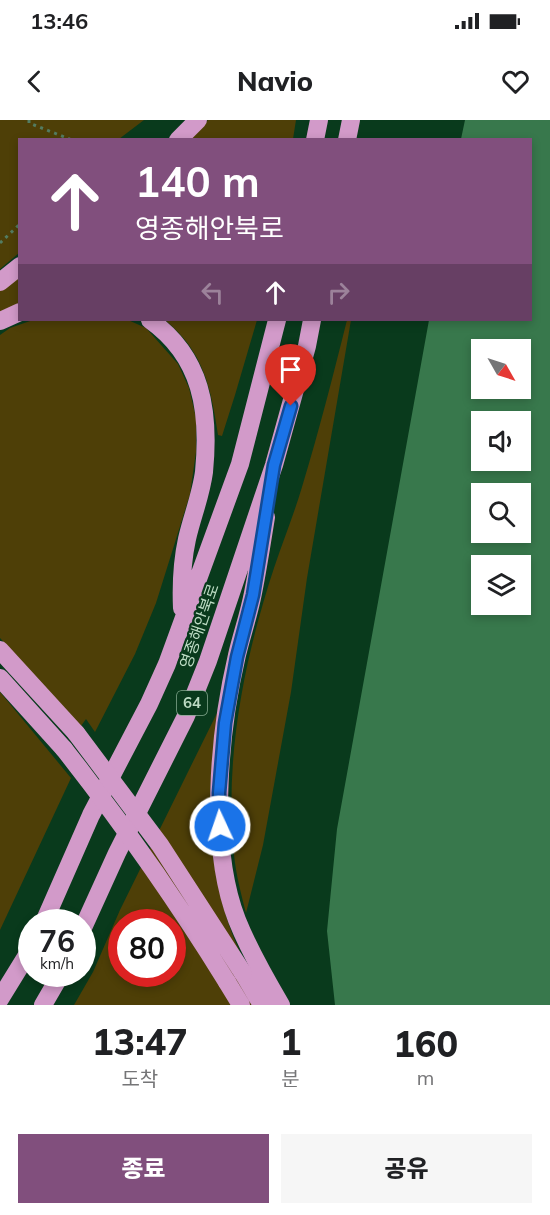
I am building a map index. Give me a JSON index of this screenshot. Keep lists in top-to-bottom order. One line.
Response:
{"streets":{"highway":["영종해안북로","64"]},"north":"bottom right","page":{"status":"13:46","header":"Navio","turn":["140 m","영종해안북로"],"speed":"76 km/h","limit":"80","eta":["13:47","도착","1","분","160","m"],"buttons":["종료","공유"]}}
